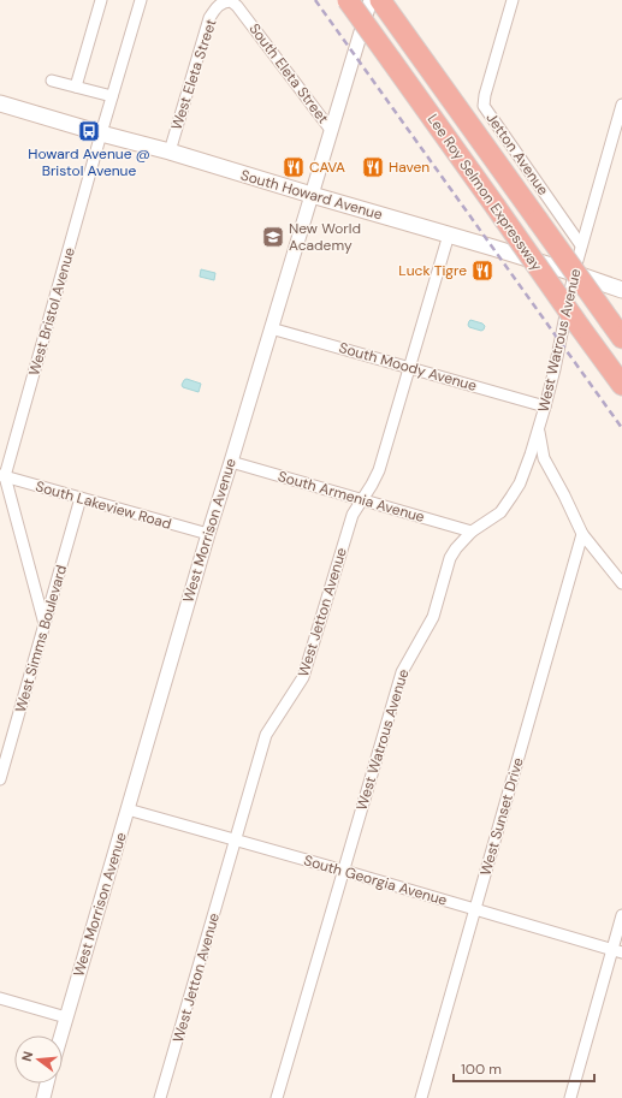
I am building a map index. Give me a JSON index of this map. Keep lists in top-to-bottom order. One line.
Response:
{"streets":{"highway":["Lee Roy Selmon Expressway"],"main road":["South Howard Avenue"],"street":["South Eleta Street","West Eleta Street","Jetton Avenue","West Bristol Avenue","West Watrous Avenue","South Moody Avenue","South Armenia Avenue","South Lakeview Road","West Morrison Avenue","West Jetton Avenue","West Simms Boulevard","West Sunset Drive","South Georgia Avenue"]},"crossings":[["South Eleta Street","West Eleta Street"],["South Eleta Street","West Morrison Avenue"],["West Eleta Street","South Howard Avenue"],["Jetton Avenue","West Watrous Avenue"],["South Howard Avenue","West Bristol Avenue"],["South Howard Avenue","West Watrous Avenue"],["South Howard Avenue","West Morrison Avenue"],["South Howard Avenue","West Jetton Avenue"],["West Bristol Avenue","South Lakeview Road"],["West Watrous Avenue","South Moody Avenue"],["West Watrous Avenue","South Armenia Avenue"],["West Watrous Avenue","South Georgia Avenue"],["South Moody Avenue","West Morrison Avenue"],["South Moody Avenue","West Jetton Avenue"],["South Armenia Avenue","West Morrison Avenue"],["South Armenia Avenue","West Jetton Avenue"],["South Lakeview Road","West Morrison Avenue"],["South Lakeview Road","West Simms Boulevard"],["West Morrison Avenue","South Georgia Avenue"],["West Jetton Avenue","South Georgia Avenue"],["West Sunset Drive","South Georgia Avenue"]],"places":{"bus stop":["Howard Avenue @ Bristol Avenue"],"restaurant":["CAVA","Haven","Luck Tigre"],"school or university":["New World Academy"]},"scale_bar":"100 m","north":"left"}
